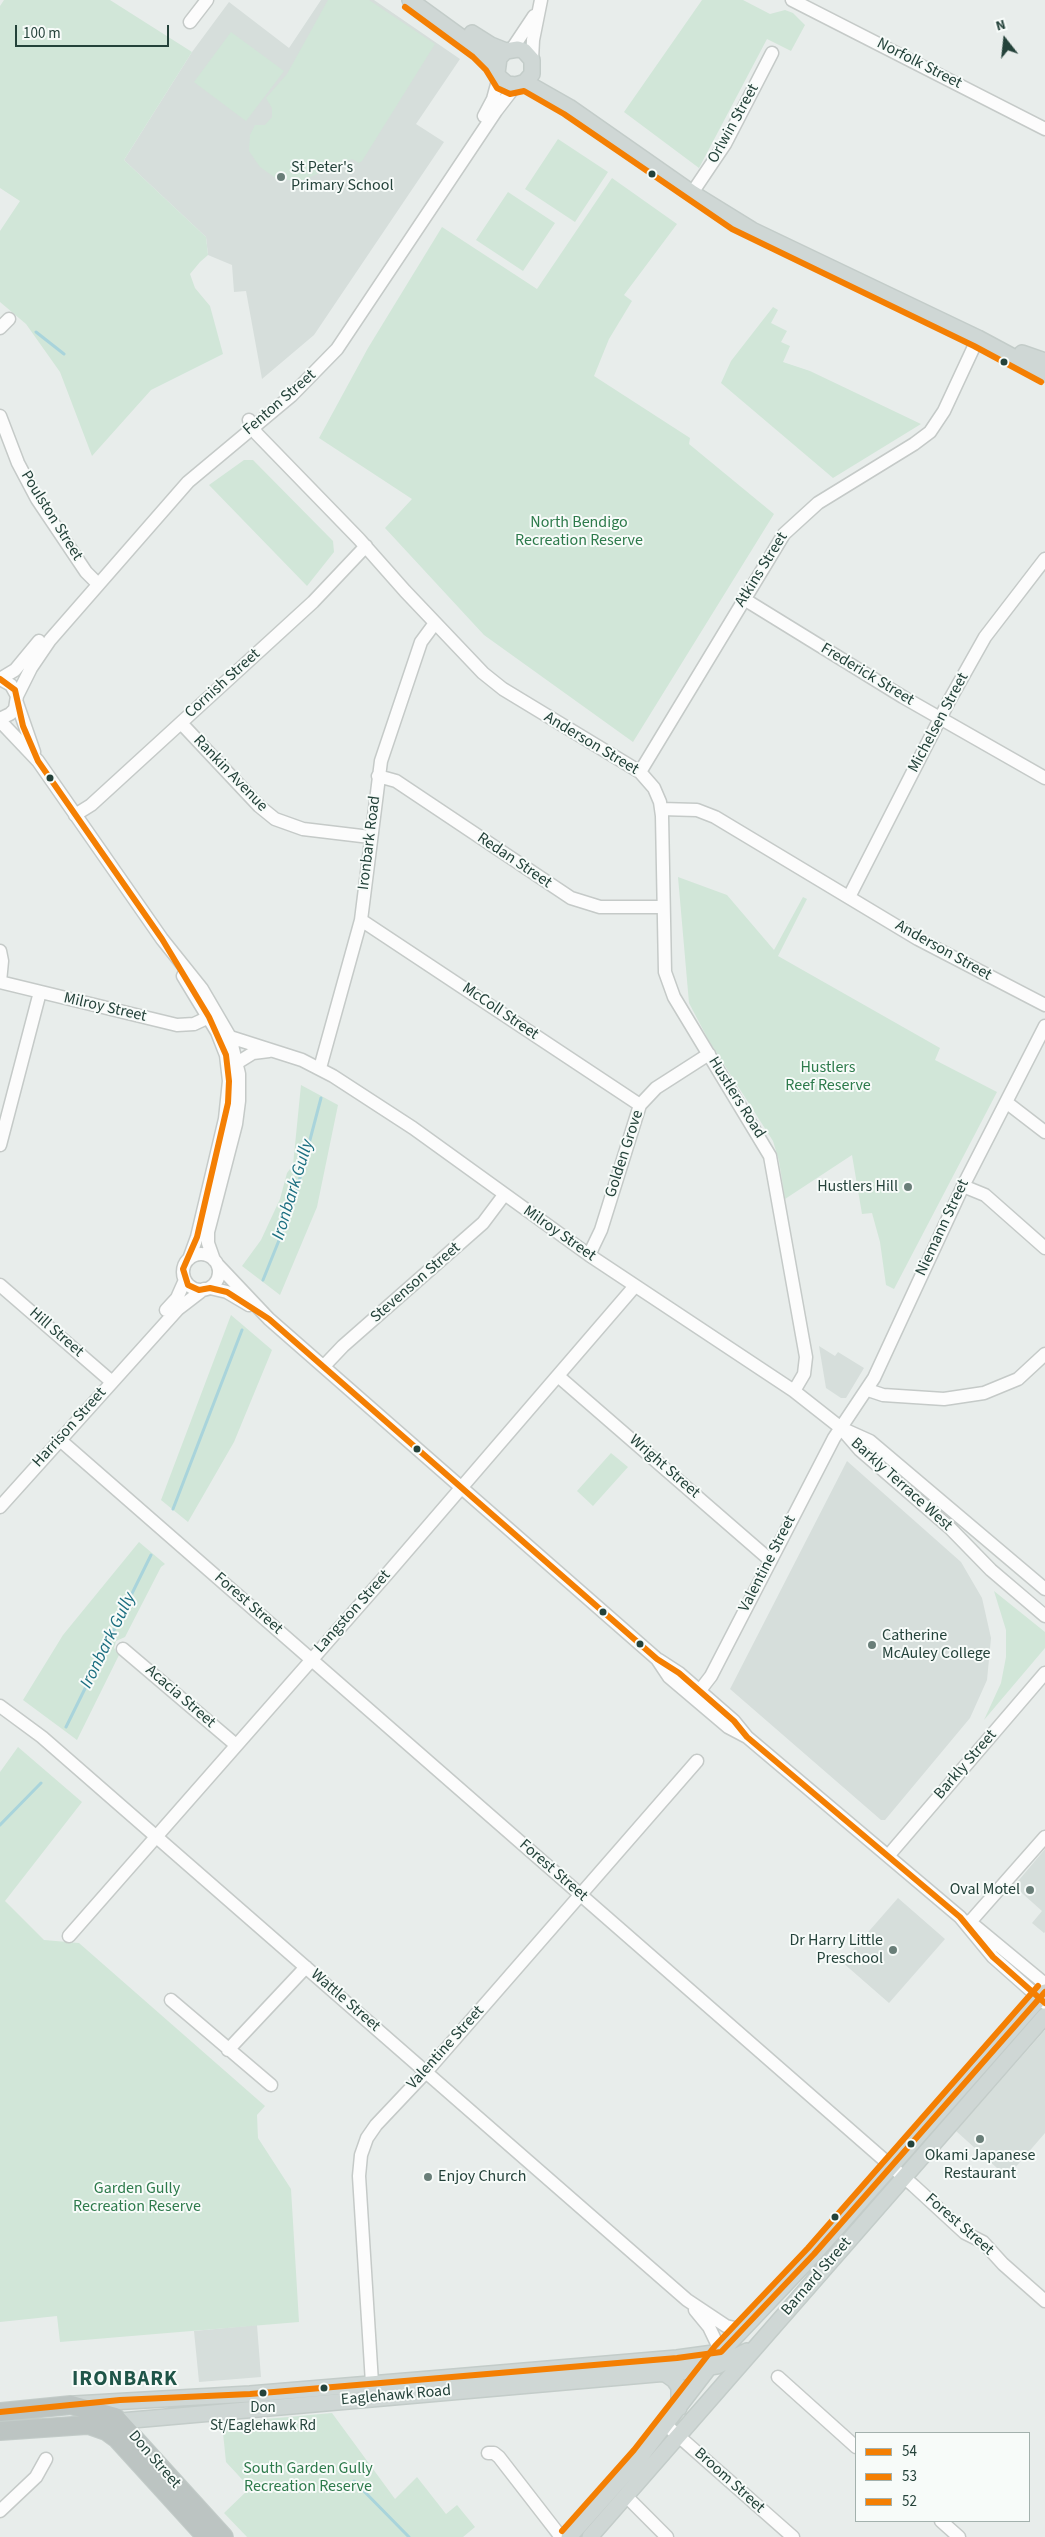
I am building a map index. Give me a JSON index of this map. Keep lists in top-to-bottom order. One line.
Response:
{"streets":{"highway":["Eaglehawk Road","Don Street"],"main road":["Barnard Street"],"street":["Norfolk Street","Orlwin Street","Fenton Street","Poulston Street","Atkins Street","Frederick Street","Cornish Street","Michelsen Street","Anderson Street","Rankin Avenue","Ironbark Road","Redan Street","Milroy Street","McColl Street","Hustlers Road","Golden Grove","Niemann Street","Stevenson Street","Hill Street","Harrison Street","Wright Street","Barkly Terrace West","Valentine Street","Forest Street","Langston Street","Acacia Street","Barkly Street","Wattle Street","Broom Street"]},"crossings":[["Fenton Street","Poulston Street"],["Fenton Street","Anderson Street"],["Atkins Street","Frederick Street"],["Atkins Street","Anderson Street"],["Frederick Street","Michelsen Street"],["Cornish Street","Anderson Street"],["Cornish Street","Rankin Avenue"],["Michelsen Street","Anderson Street"],["Anderson Street","Ironbark Road"],["Anderson Street","Hustlers Road"],["Rankin Avenue","Ironbark Road"],["Ironbark Road","Redan Street"],["Ironbark Road","Milroy Street"],["Ironbark Road","McColl Street"],["Redan Street","Hustlers Road"],["Milroy Street","Hustlers Road"],["Milroy Street","Golden Grove"],["Milroy Street","Niemann Street"],["Milroy Street","Stevenson Street"],["Milroy Street","Barkly Terrace West"],["Milroy Street","Valentine Street"],["Milroy Street","Langston Street"],["McColl Street","Golden Grove"],["Hustlers Road","Golden Grove"],["Niemann Street","Barkly Terrace West"],["Niemann Street","Valentine Street"],["Hill Street","Harrison Street"],["Harrison Street","Forest Street"],["Wright Street","Valentine Street"],["Wright Street","Langston Street"],["Barkly Terrace West","Valentine Street"],["Valentine Street","Forest Street"],["Valentine Street","Wattle Street"],["Valentine Street","Eaglehawk Road"],["Forest Street","Langston Street"],["Forest Street","Barnard Street"],["Langston Street","Acacia Street"],["Langston Street","Wattle Street"],["Wattle Street","Barnard Street"],["Wattle Street","Eaglehawk Road"],["Barnard Street","Eaglehawk Road"],["Barnard Street","Broom Street"],["Eaglehawk Road","Don Street"]],"districts":["IRONBARK"],"water":["Ironbark Gully"],"parks":["North Bendigo Recreation Reserve","Hustlers Reef Reserve","Garden Gully Recreation Reserve","South Garden Gully Recreation Reserve"],"places":["St Peter's Primary School","Hustlers Hill","Catherine McAuley College","Oval Motel","Dr Harry Little Preschool","Okami Japanese Restaurant","Enjoy Church","Don St/Eaglehawk Rd"],"lines":["transit line 52","transit line 54","transit line 53"],"legend":["54","53","52"],"scale_bar":"100 m","north":"top"}
